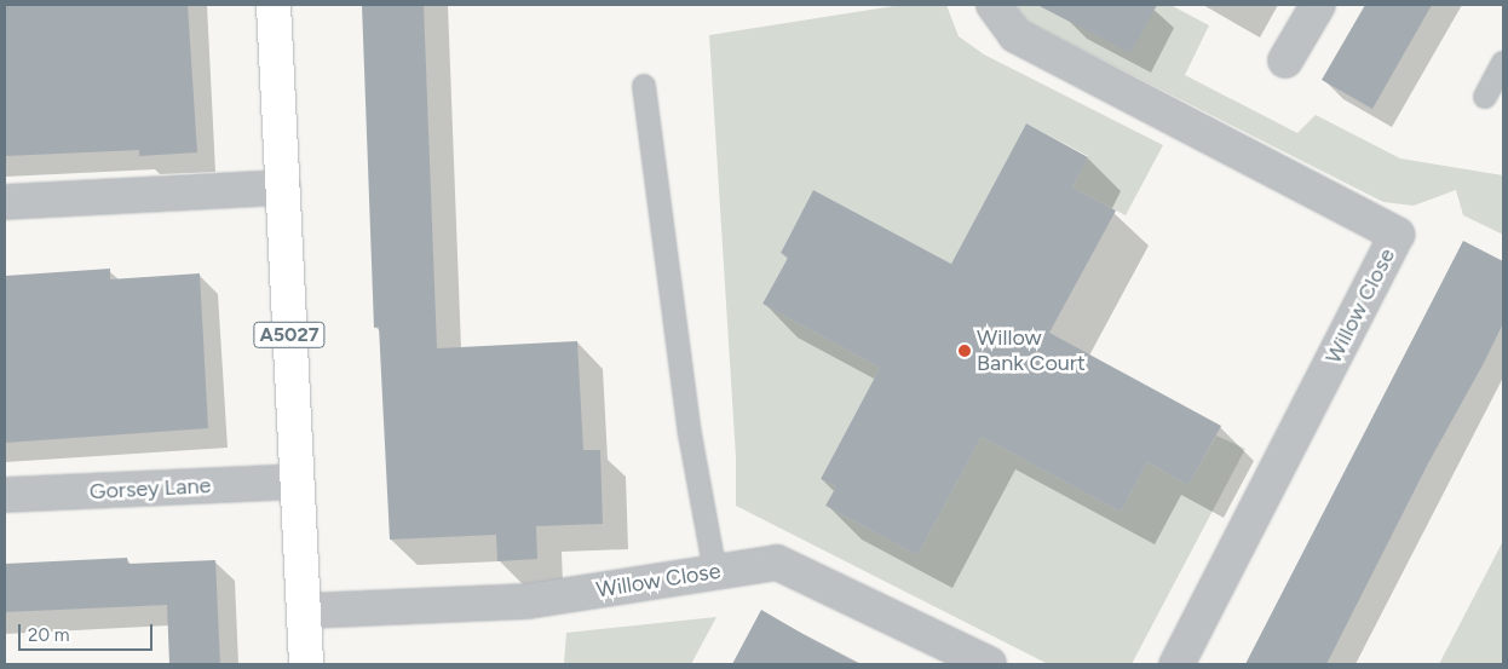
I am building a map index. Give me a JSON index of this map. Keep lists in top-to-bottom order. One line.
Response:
{"streets":{"main road":["A5027"],"street":["Willow Close","Gorsey Lane"]},"crossings":[["Willow Close","A5027"],["A5027","Gorsey Lane"]],"places":["Willow Bank Court"],"scale_bar":"20 m"}
